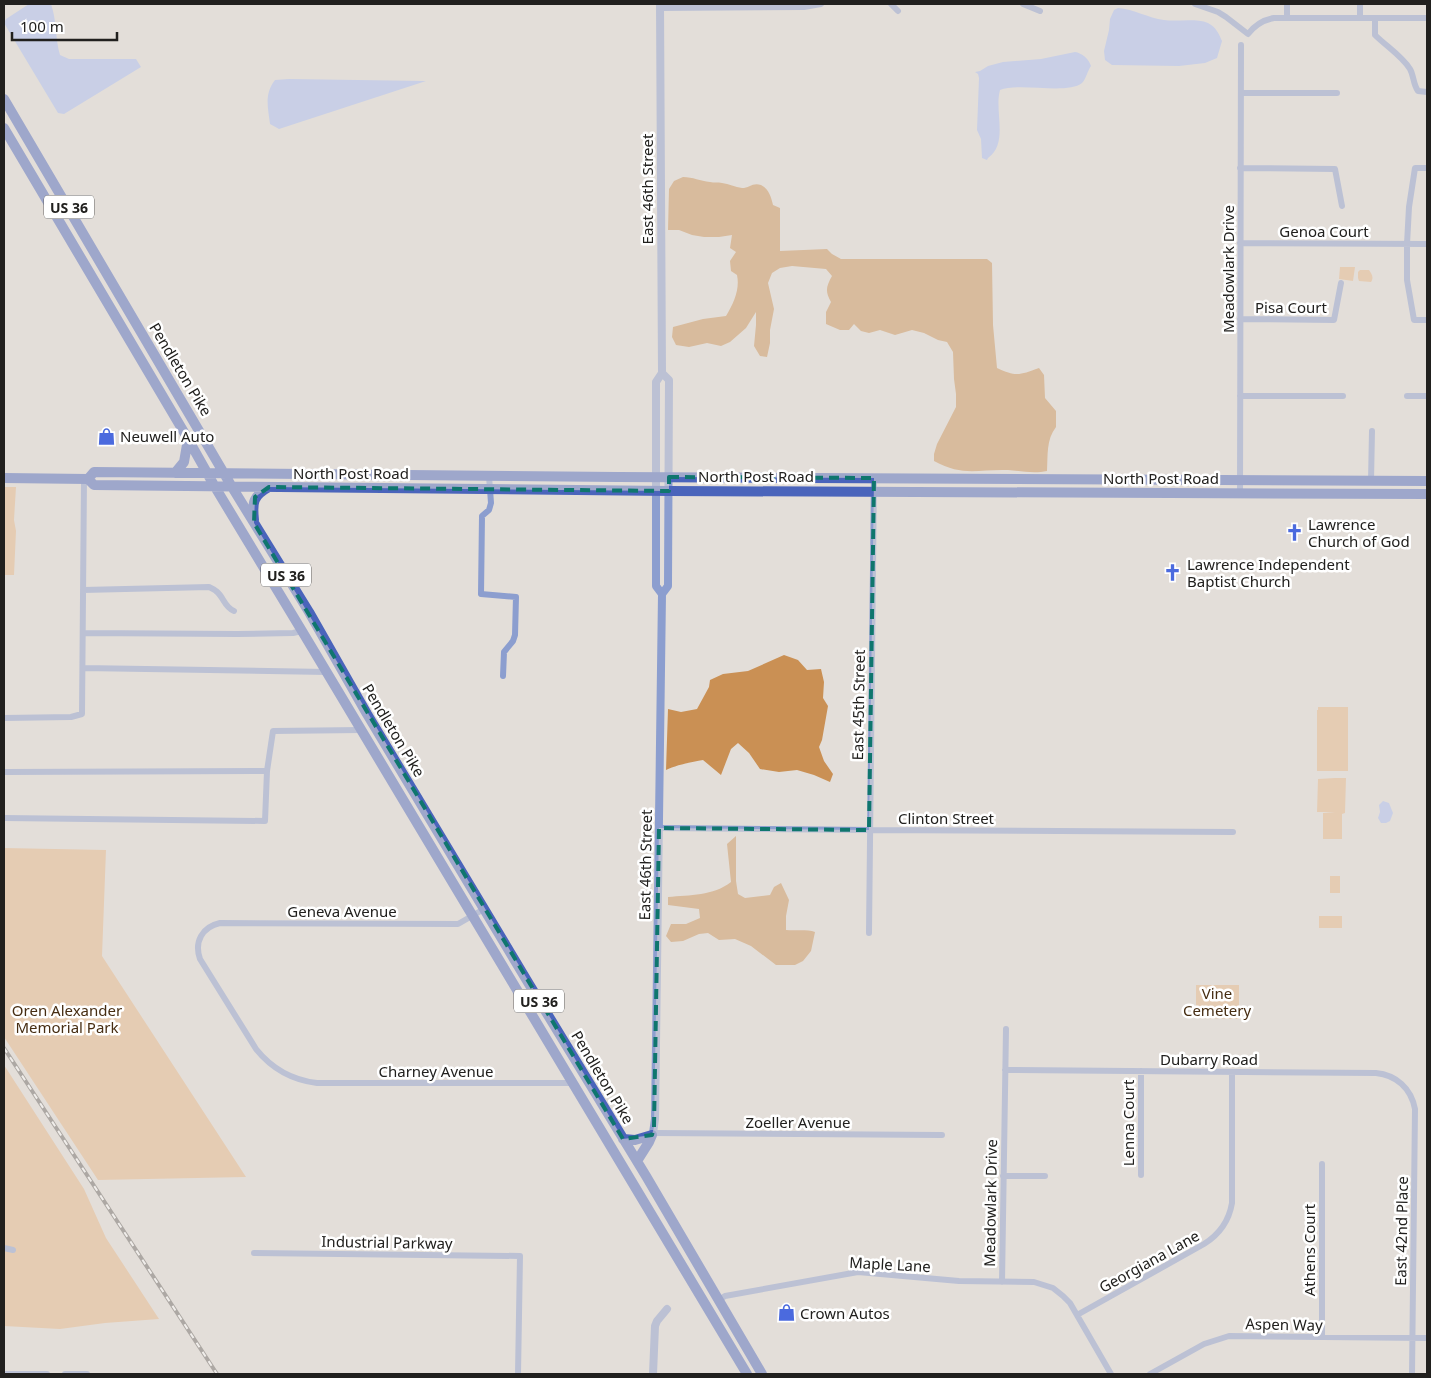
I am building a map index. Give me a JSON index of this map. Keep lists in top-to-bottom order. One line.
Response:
{"streets":{"main road":["US 36","Pendleton Pike","North Post Road"],"street":["East 46th Street","Genoa Court","Meadowlark Drive","Pisa Court","East 45th Street","Clinton Street","Geneva Avenue","Dubarry Road","Charney Avenue","Zoeller Avenue","Lenna Court","East 42nd Place","Industrial Parkway","Athens Court","Georgiana Lane","Maple Lane","Aspen Way"]},"crossings":[["East 46th Street","North Post Road"],["East 46th Street","Clinton Street"],["East 46th Street","Zoeller Avenue"],["Genoa Court","Meadowlark Drive"],["Meadowlark Drive","Pisa Court"],["Meadowlark Drive","North Post Road"],["Meadowlark Drive","Dubarry Road"],["Meadowlark Drive","Georgiana Lane"],["Meadowlark Drive","Maple Lane"],["Pendleton Pike","North Post Road"],["Pendleton Pike","Geneva Avenue"],["Pendleton Pike","Charney Avenue"],["Pendleton Pike","Maple Lane"],["North Post Road","East 45th Street"],["East 45th Street","Clinton Street"],["Geneva Avenue","Charney Avenue"],["Dubarry Road","Lenna Court"],["Dubarry Road","East 42nd Place"],["Dubarry Road","Georgiana Lane"],["East 42nd Place","Aspen Way"],["Athens Court","Aspen Way"]],"parks":["Vine Cemetery","Oren Alexander Memorial Park"],"places":{"shop":["Neuwell Auto","Crown Autos"],"church":["Lawrence Church of God","Lawrence Independent Baptist Church"]},"scale_bar":"100 m"}
